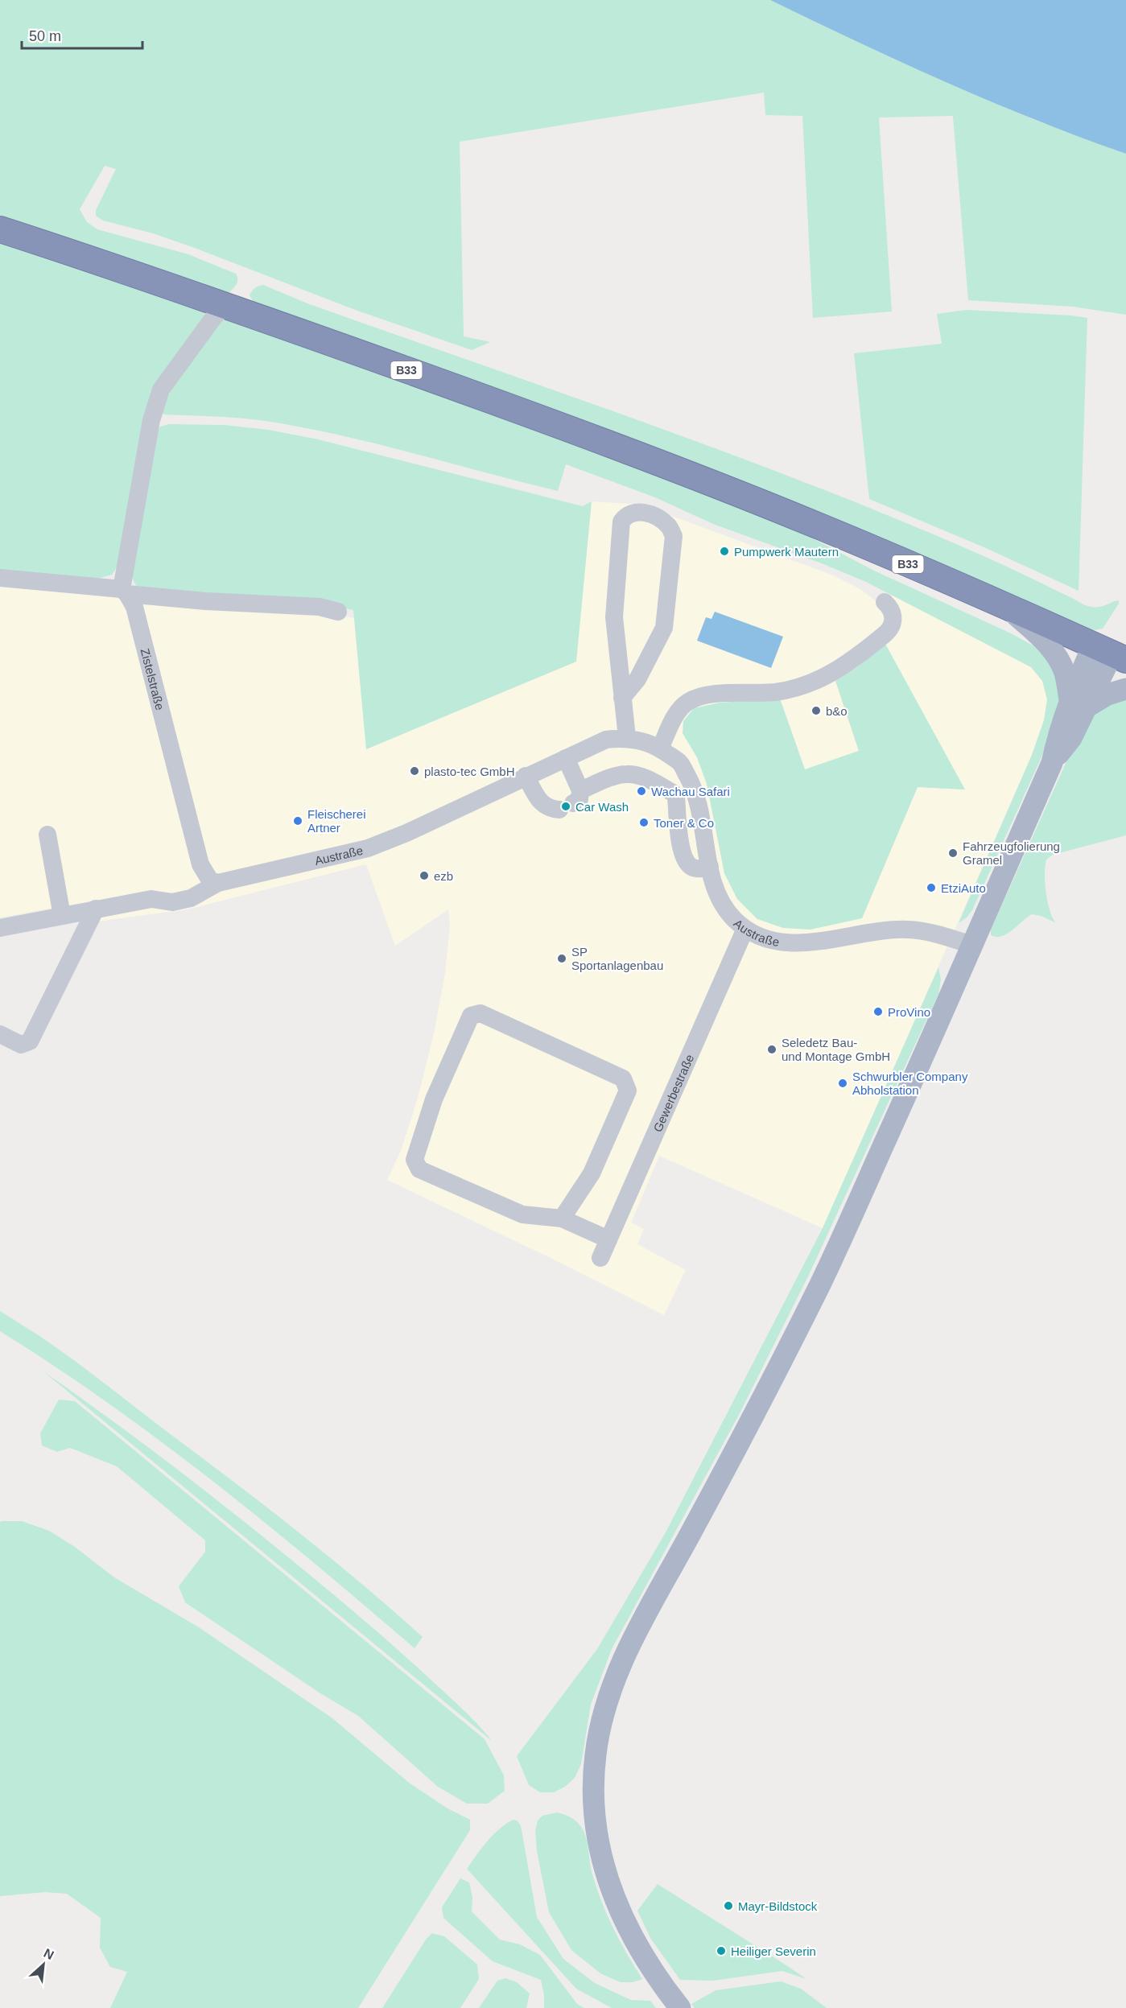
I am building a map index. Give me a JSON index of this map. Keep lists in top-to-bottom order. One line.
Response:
{"streets":{"highway":["B33"],"street":["Zistelstraße","Austraße","Gewerbestraße"]},"crossings":[["Zistelstraße","Austraße"],["Austraße","Gewerbestraße"]],"places":["Pumpwerk Mautern","b&o","plasto-tec GmbH","Wachau Safari","Car Wash","Fleischerei Artner","Toner & Co","Fahrzeugfolierung Gramel","ezb","EtziAuto","SP Sportanlagenbau","ProVino","Seledetz Bau- und Montage GmbH","Schwurbler Company Abholstation","Mayr-Bildstock","Heiliger Severin"],"scale_bar":"50 m","north":"top right"}
